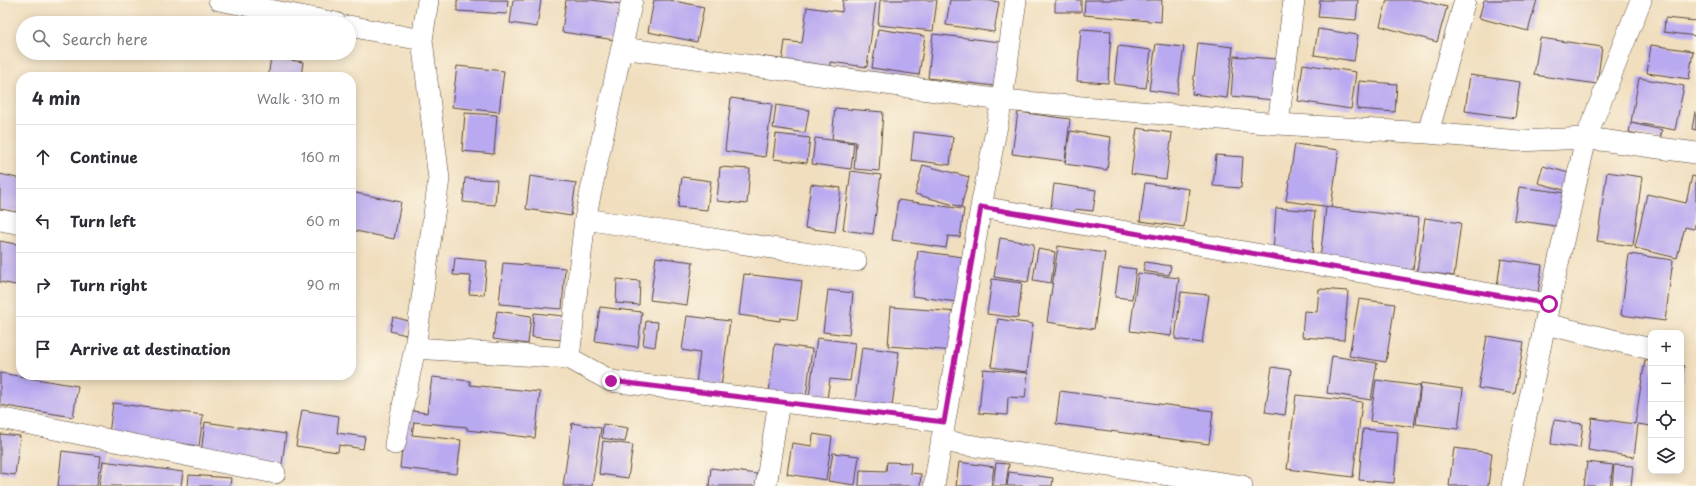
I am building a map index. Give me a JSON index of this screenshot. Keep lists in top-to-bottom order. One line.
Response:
{"page":{"search":"Search here","heading":["4 min","Walk · 310 m"],"list":[["Continue","160 m"],["Turn left","60 m"],["Turn right","90 m"],"Arrive at destination"],"map_buttons":["+","−"]}}
